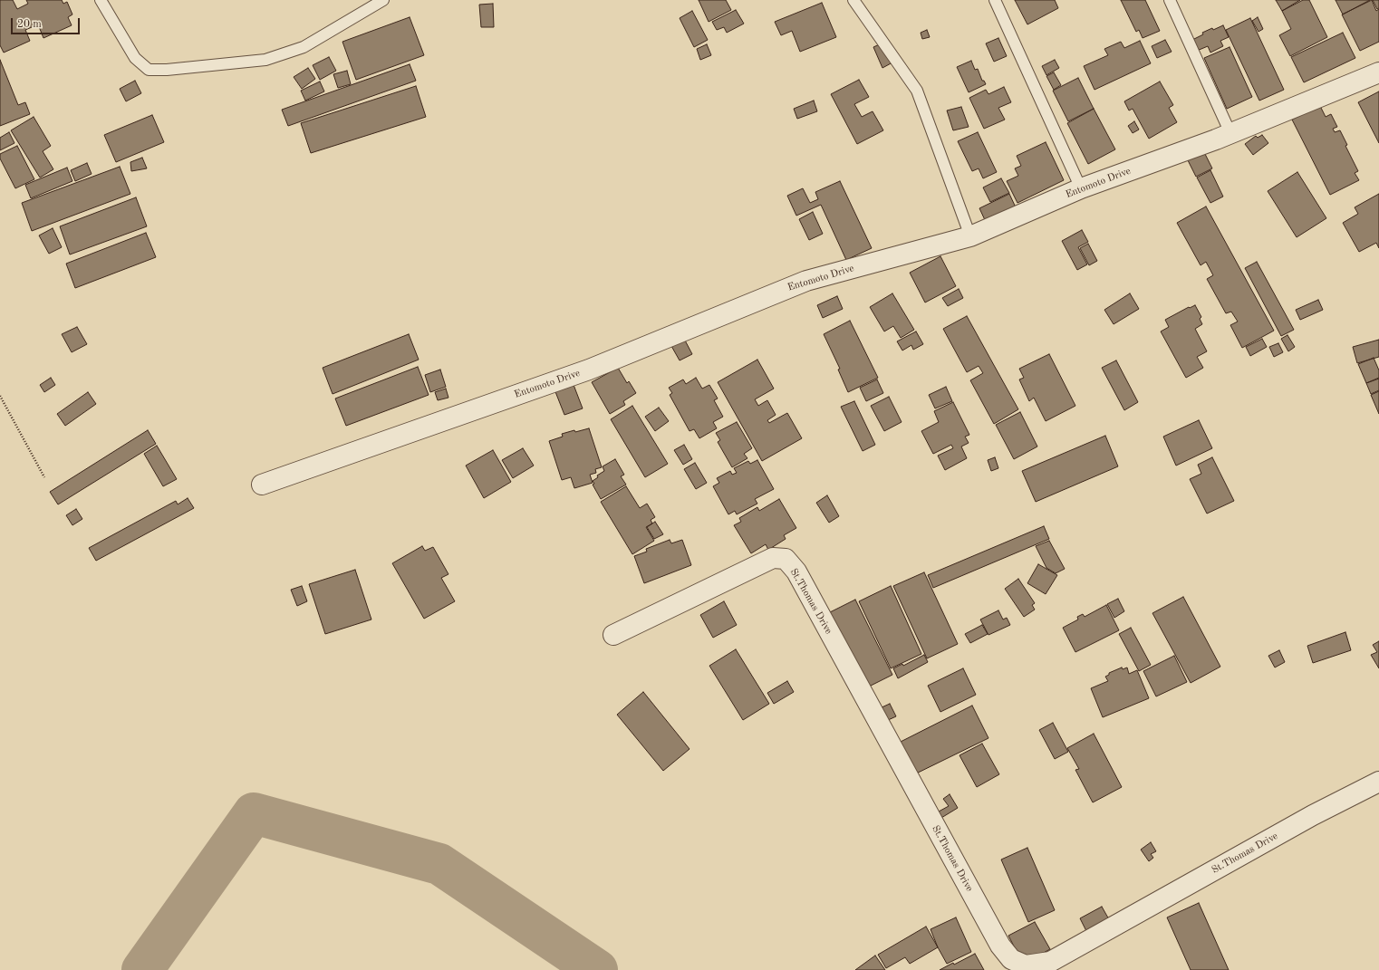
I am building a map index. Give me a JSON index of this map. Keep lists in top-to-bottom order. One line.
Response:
{"streets":{"street":["Entomoto Drive","St.Thomas Drive"]},"scale_bar":"20 m"}
